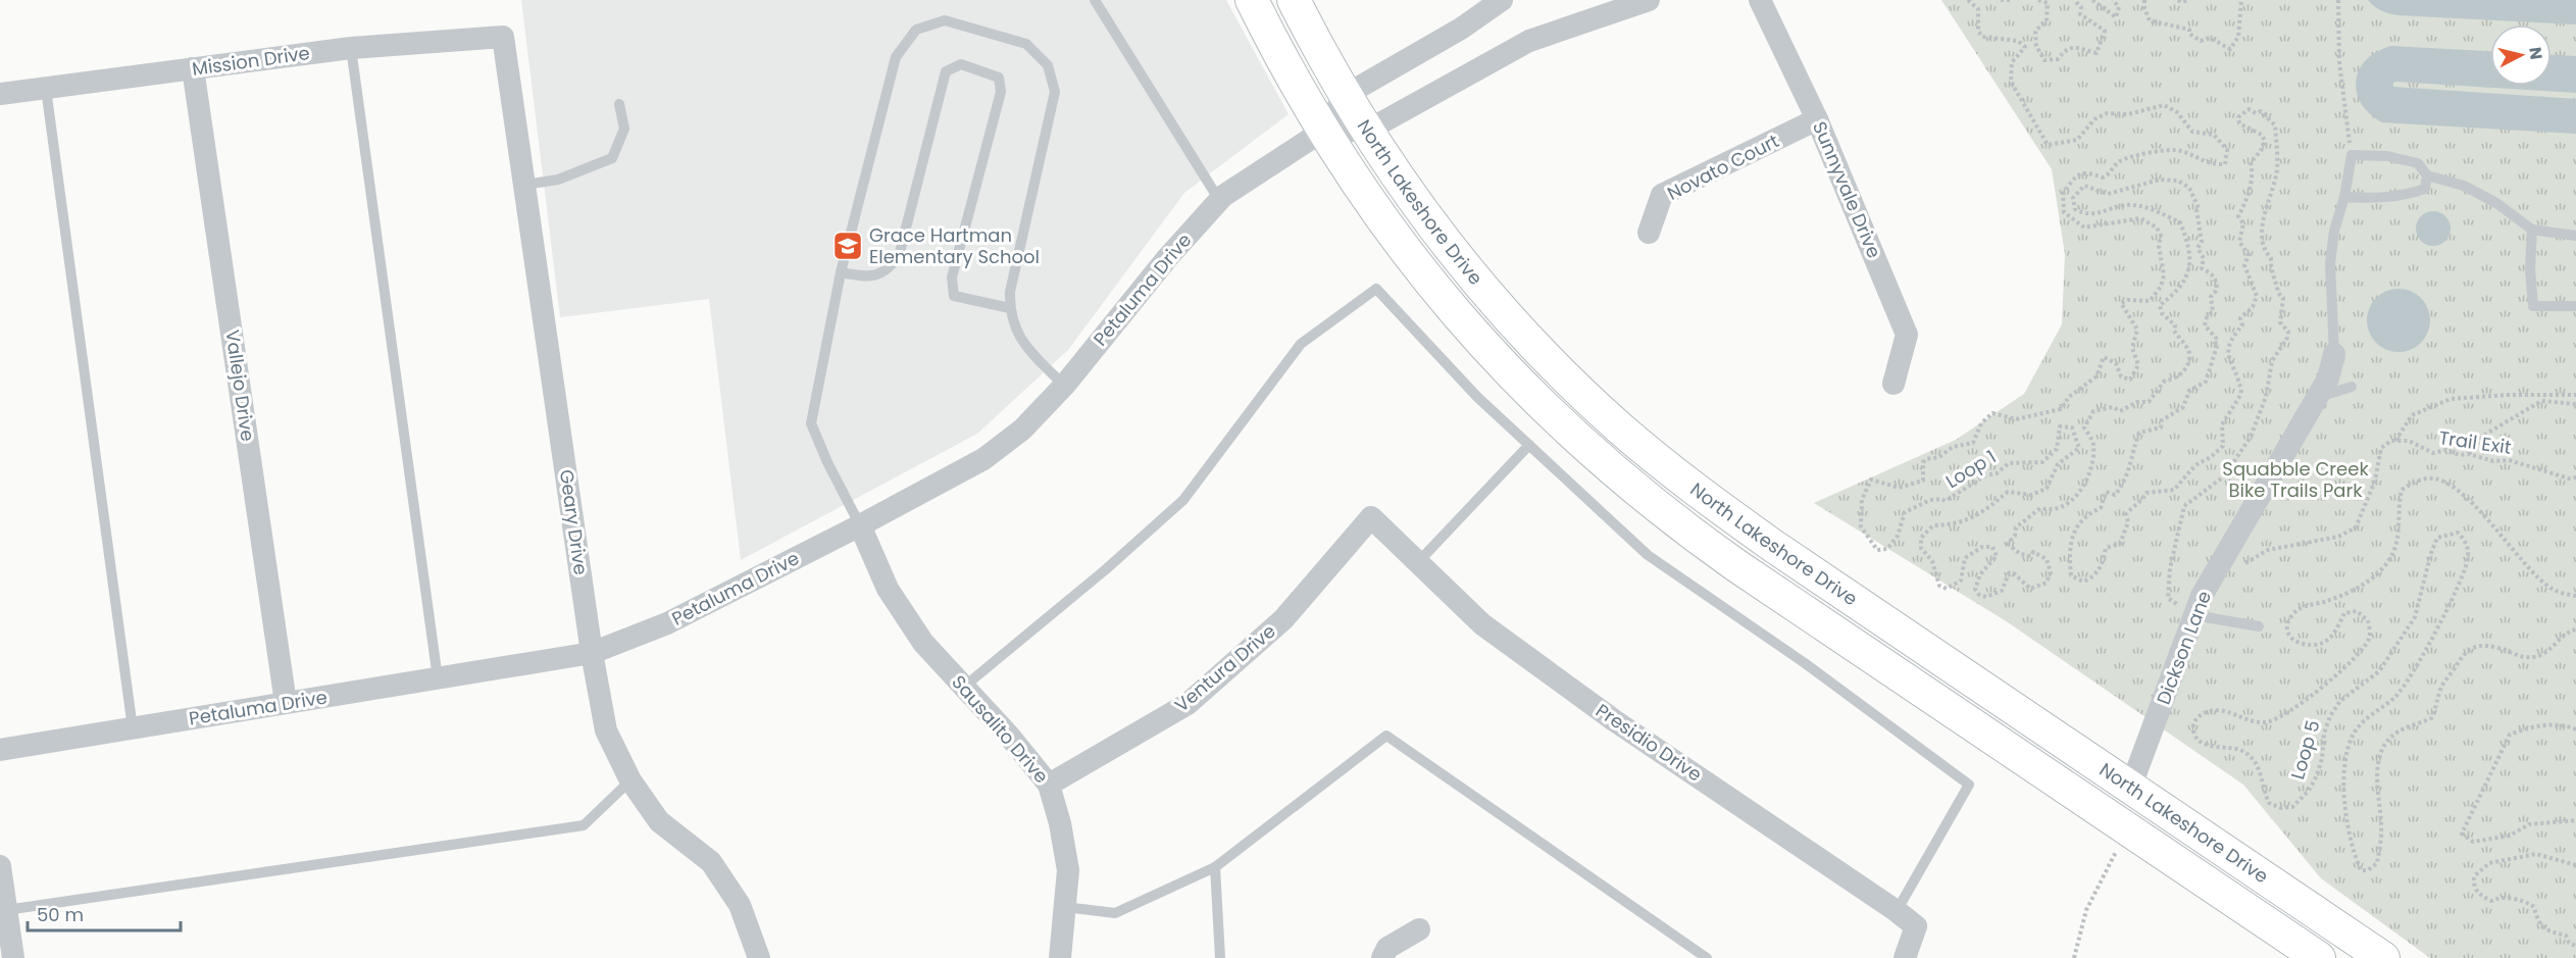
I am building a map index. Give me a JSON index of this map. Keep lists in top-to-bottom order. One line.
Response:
{"streets":{"main road":["North Lakeshore Drive"],"street":["Mission Drive","Novato Court","Sunnyvale Drive","Petaluma Drive","Vallejo Drive","Geary Drive","Dickson Lane","Ventura Drive","Sausalito Drive","Presidio Drive"],"path":["Trail Exit","Loop 1","Loop 5"]},"crossings":[["Mission Drive","Vallejo Drive"],["Mission Drive","Geary Drive"],["Novato Court","Sunnyvale Drive"],["North Lakeshore Drive","Petaluma Drive"],["North Lakeshore Drive","Dickson Lane"],["Petaluma Drive","Vallejo Drive"],["Petaluma Drive","Geary Drive"],["Petaluma Drive","Sausalito Drive"],["Loop 1","Dickson Lane"],["Ventura Drive","Sausalito Drive"],["Ventura Drive","Presidio Drive"]],"parks":["Squabble Creek Bike Trails Park"],"places":{"school or university":["Grace Hartman Elementary School"]},"scale_bar":"50 m","north":"right"}
